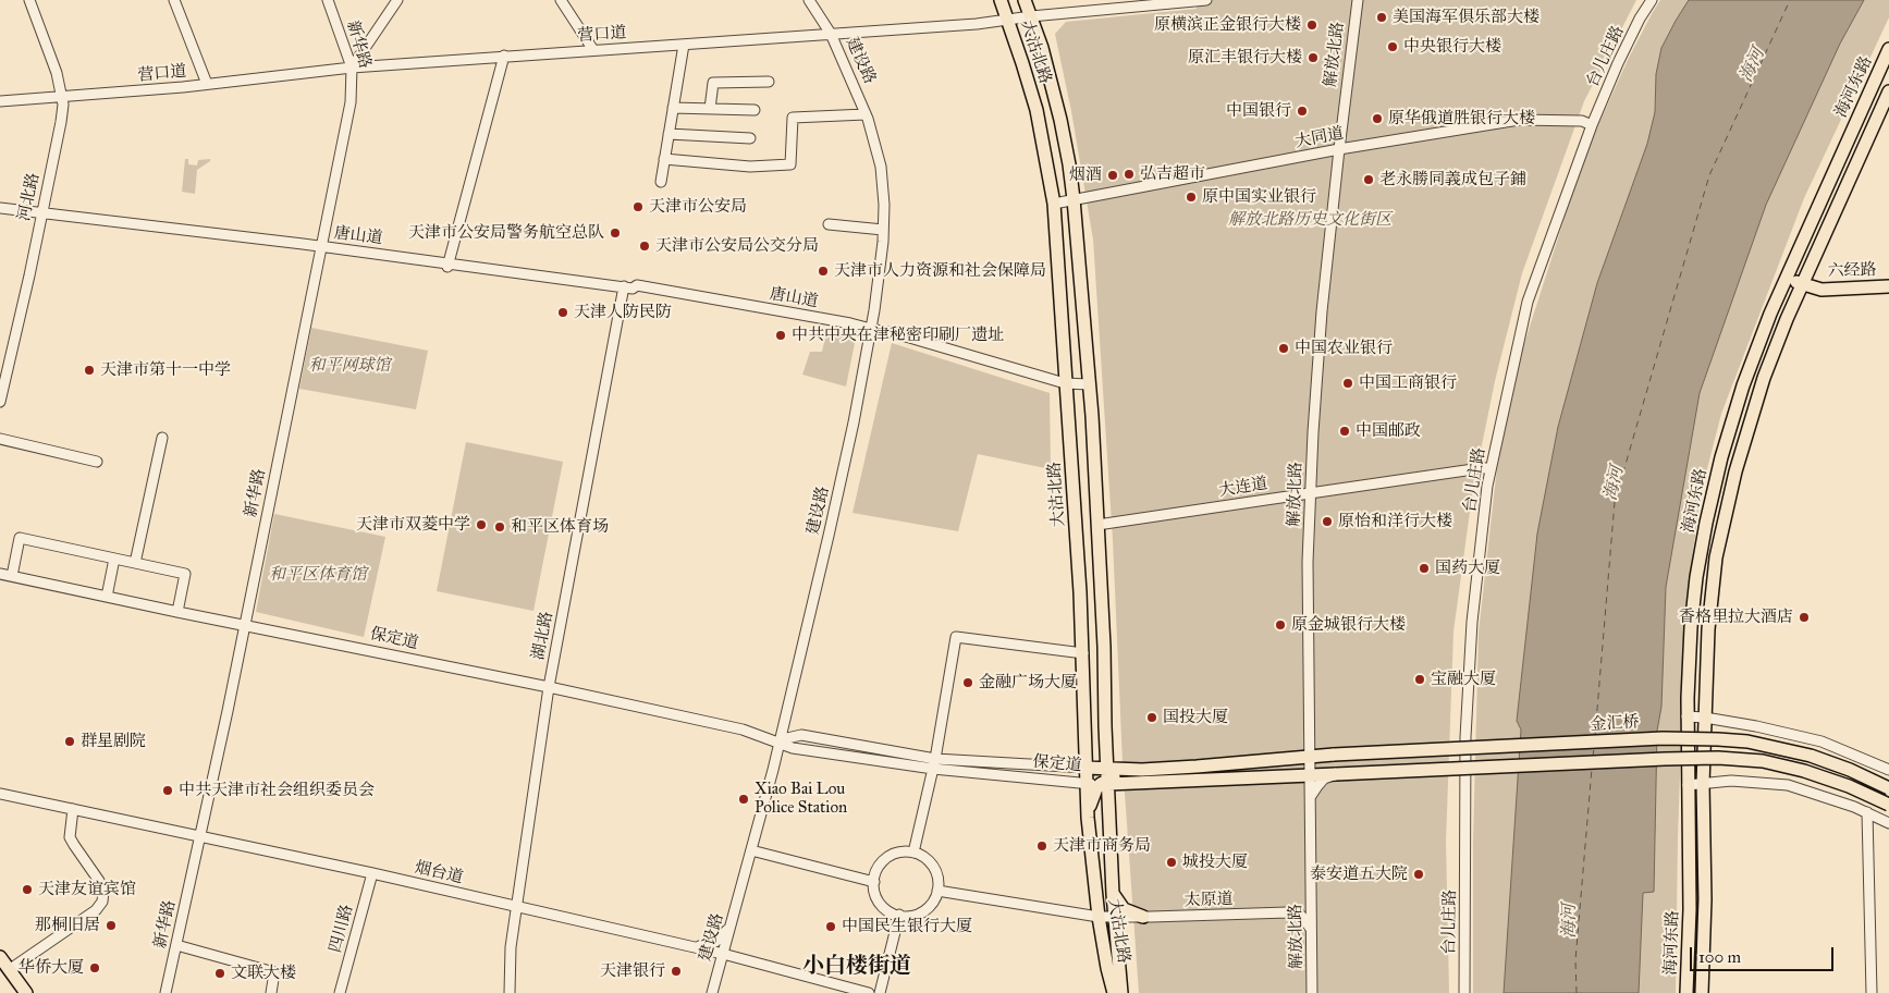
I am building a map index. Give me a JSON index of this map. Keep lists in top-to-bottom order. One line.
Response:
{"streets":{"main road":["大沽北路","海河东路","六经路","保定道","金汇桥"],"street":["营口道","新华路","解放北路","台儿庄路","建设路","大同道","河北路","唐山道","大连道","湖北路","烟台道","太原道","四川路"]},"crossings":[["营口道","新华路"],["营口道","大沽北路"],["营口道","建设路"],["营口道","河北路"],["新华路","唐山道"],["新华路","保定道"],["新华路","烟台道"],["大沽北路","大同道"],["大沽北路","唐山道"],["大沽北路","大连道"],["大沽北路","保定道"],["大沽北路","太原道"],["解放北路","大同道"],["解放北路","大连道"],["解放北路","保定道"],["解放北路","金汇桥"],["解放北路","太原道"],["台儿庄路","大同道"],["台儿庄路","大连道"],["建设路","唐山道"],["建设路","保定道"],["建设路","烟台道"],["海河东路","六经路"],["河北路","唐山道"],["唐山道","湖北路"],["湖北路","保定道"],["湖北路","烟台道"],["保定道","金汇桥"],["烟台道","四川路"]],"districts":["小白楼街道"],"water":["海河"],"parks":["解放北路历史文化街区","和平网球馆","和平区体育馆"],"places":["美国海军俱乐部大楼","原横滨正金银行大楼","中央银行大楼","原汇丰银行大楼","中国银行","原华俄道胜银行大楼","弘吉超市","烟酒","老永勝同義成包子鋪","原中国实业银行","天津市公安局","天津市公安局警务航空总队","天津市公安局公交分局","天津市人力资源和社会保障局","天津人防民防","中共中央在津秘密印刷厂遗址","中国农业银行","天津市第十一中学","中国工商银行","中国邮政","原怡和洋行大楼","天津市双菱中学","和平区体育场","国药大厦","香格里拉大酒店","原金城银行大楼","宝融大厦","金融广场大厦","国投大厦","群星剧院","中共天津市社会组织委员会","Xiao Bai Lou Police Station","天津市商务局","城投大厦","泰安道五大院","天津友谊宾馆","那桐旧居","中国民生银行大厦","华侨大厦","天津银行","文联大楼"],"scale_bar":"100 m"}
